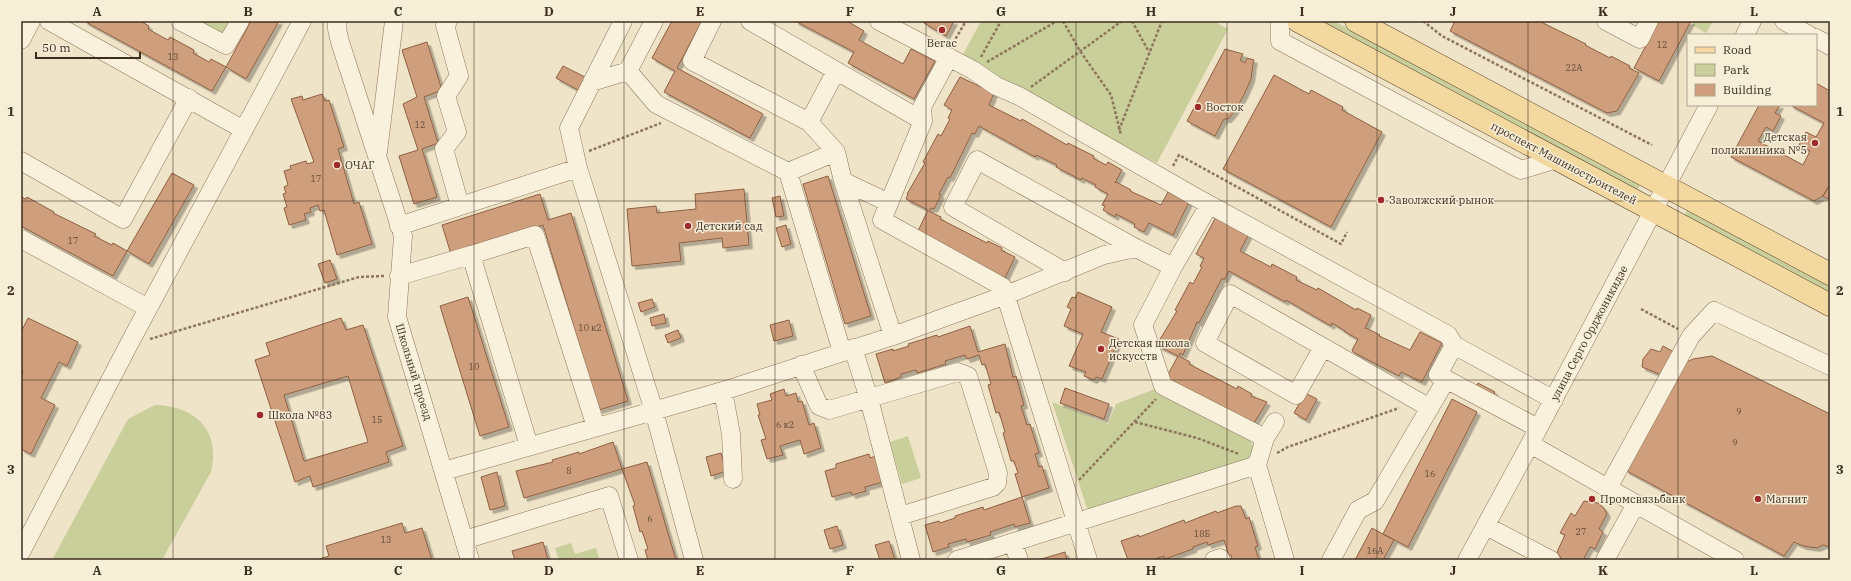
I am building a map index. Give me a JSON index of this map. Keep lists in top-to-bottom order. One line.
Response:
{"streets":{"main road":["проспект Машиностроителей"],"street":["улица Серго Орджоникидзе","Школьный проезд"]},"crossings":[["проспект Машиностроителей","улица Серго Орджоникидзе"]],"places":["Вегас","Восток","Детская поликлиника №5","ОЧАГ","Заволжский рынок","Детский сад","Детская школа искусств","Школа №83","Промсвязьбанк","Магнит"],"house_numbers":["12","13","22А","12","17","17","10 к2","10","9","15","6 к2","9","8","16","6","27","18Б","13","16А"],"legend":["Road","Park","Building"],"scale_bar":"50 m","grid":{"columns":["A","B","C","D","E","F","G","H","I","J","K","L"],"rows":["1","2","3"]}}
